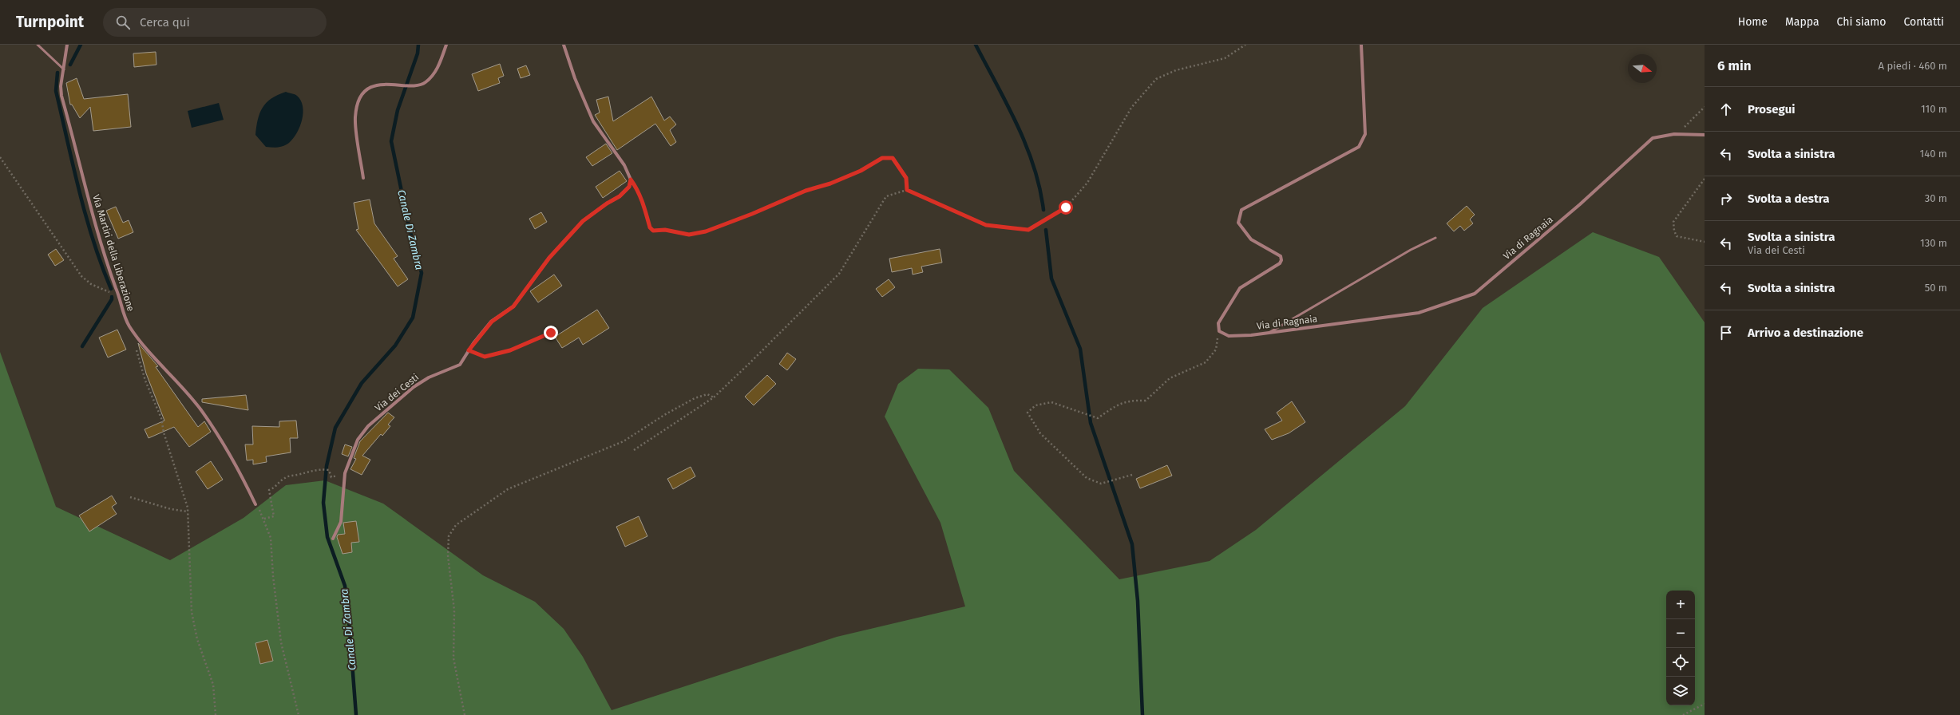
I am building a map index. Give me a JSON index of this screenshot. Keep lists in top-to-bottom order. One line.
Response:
{"streets":{"street":["Via di Ragnaia","Via Martiri della Liberazione","Via dei Cesti"]},"water":["Canale Di Zambra"],"north":"right","page":{"header":"Turnpoint","search":"Cerca qui","nav":["Home","Mappa","Chi siamo","Contatti"],"heading":["6 min","A piedi · 460 m"],"list":[["Prosegui","110 m"],["Svolta a sinistra","140 m"],["Svolta a destra","30 m"],["Svolta a sinistra","Via dei Cesti","130 m"],["Svolta a sinistra","50 m"],"Arrivo a destinazione"],"map_buttons":["+","−"]}}
